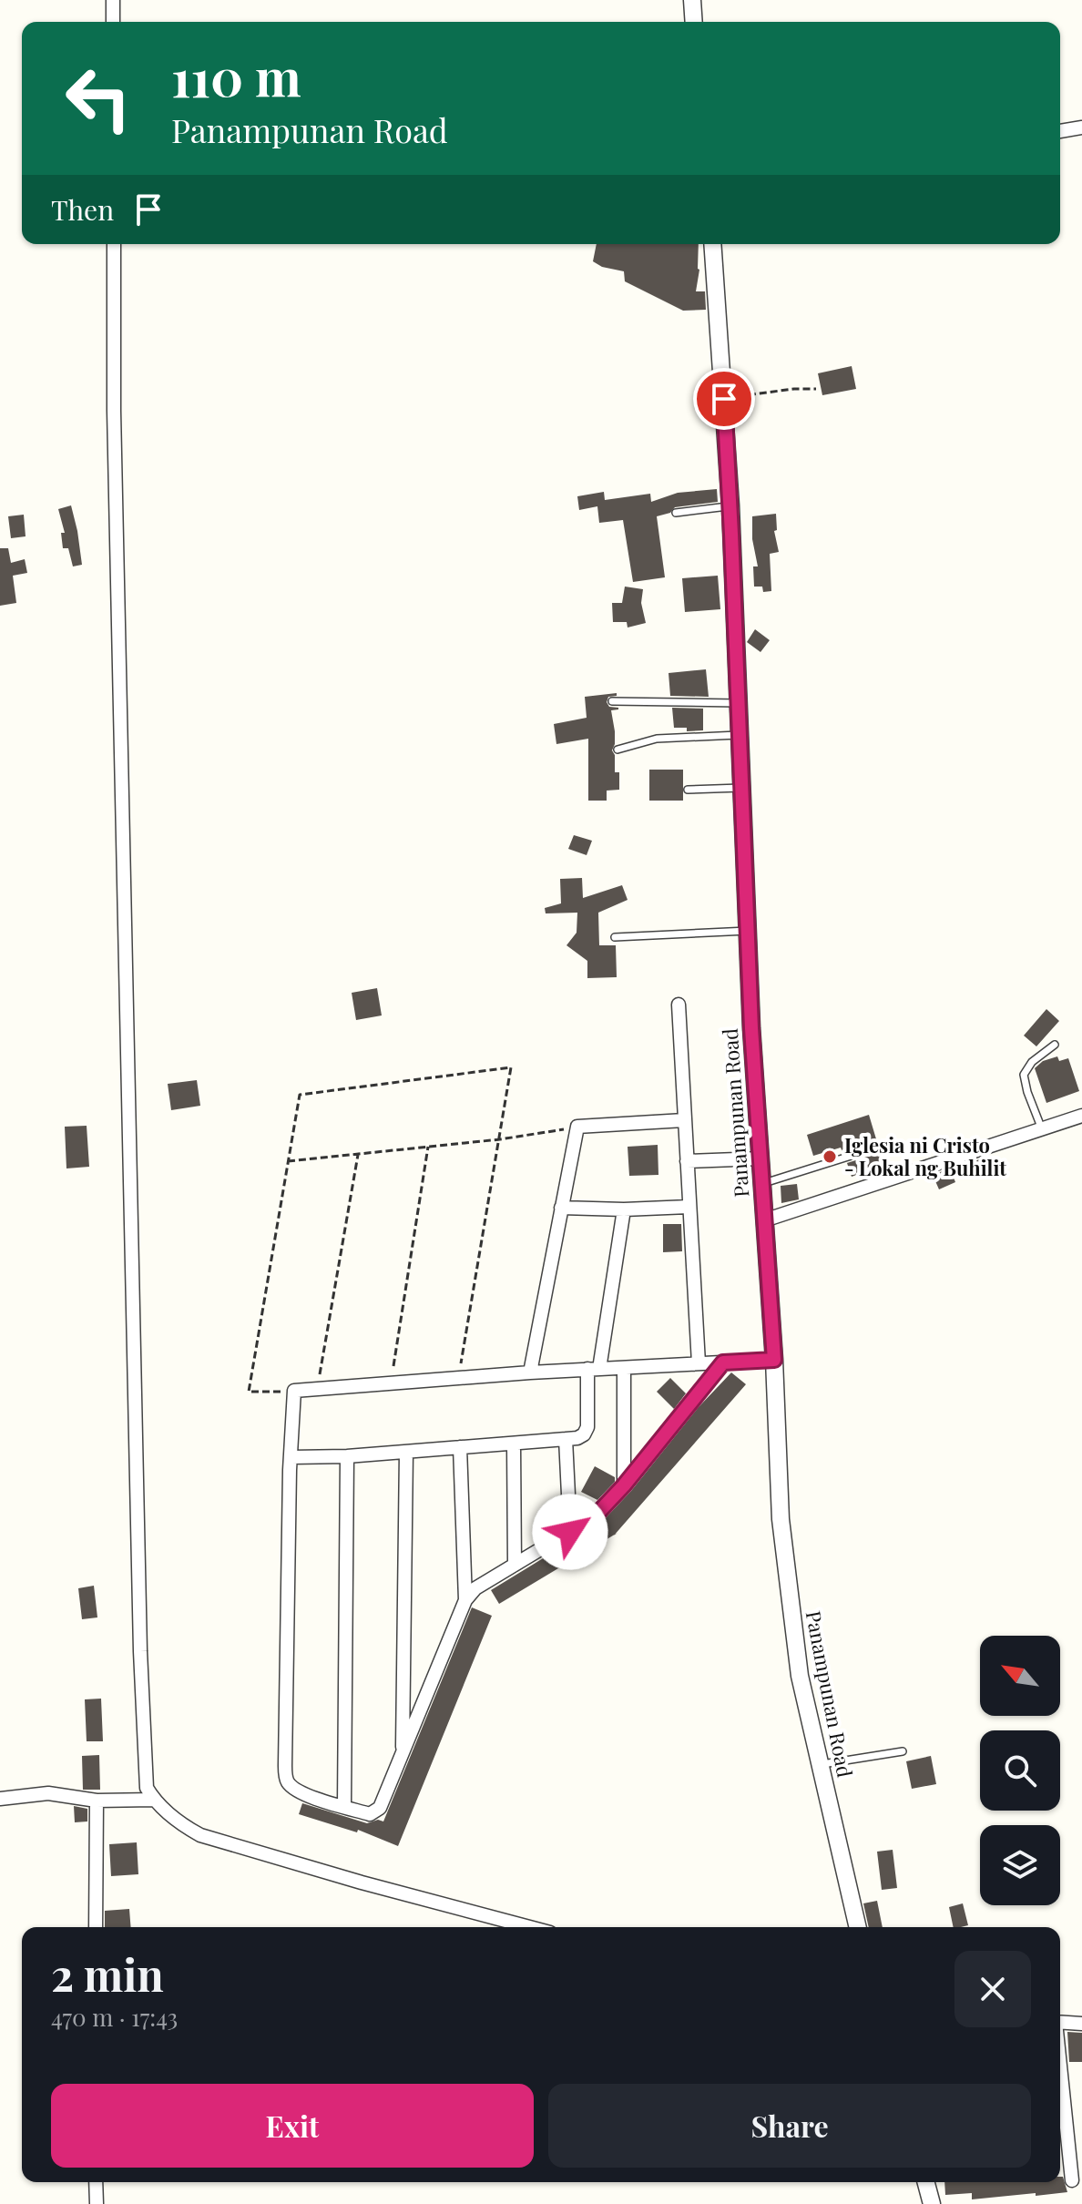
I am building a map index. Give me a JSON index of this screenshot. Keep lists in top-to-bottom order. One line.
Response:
{"streets":{"street":["Panampunan Road"]},"places":["Iglesia ni Cristo - Lokal ng Buhilit"],"north":"top left","page":{"turn":["110 m","Panampunan Road"],"then":"Then","heading":["2 min","470 m · 17:43"],"buttons":["Exit","Share"]}}
